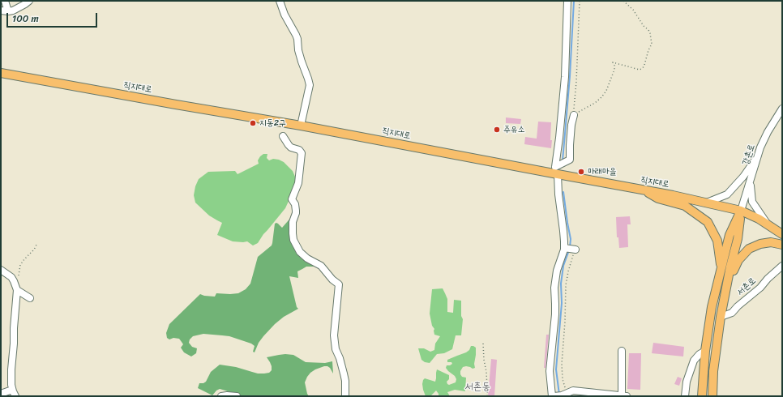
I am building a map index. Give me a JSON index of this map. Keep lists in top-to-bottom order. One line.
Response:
{"streets":{"main road":["직지대로"],"street":["강촌로","서촌로"]},"crossings":[["직지대로","강촌로"]],"districts":["서촌동"],"places":["지동2구","주유소","마래마을"],"scale_bar":"100 m"}
